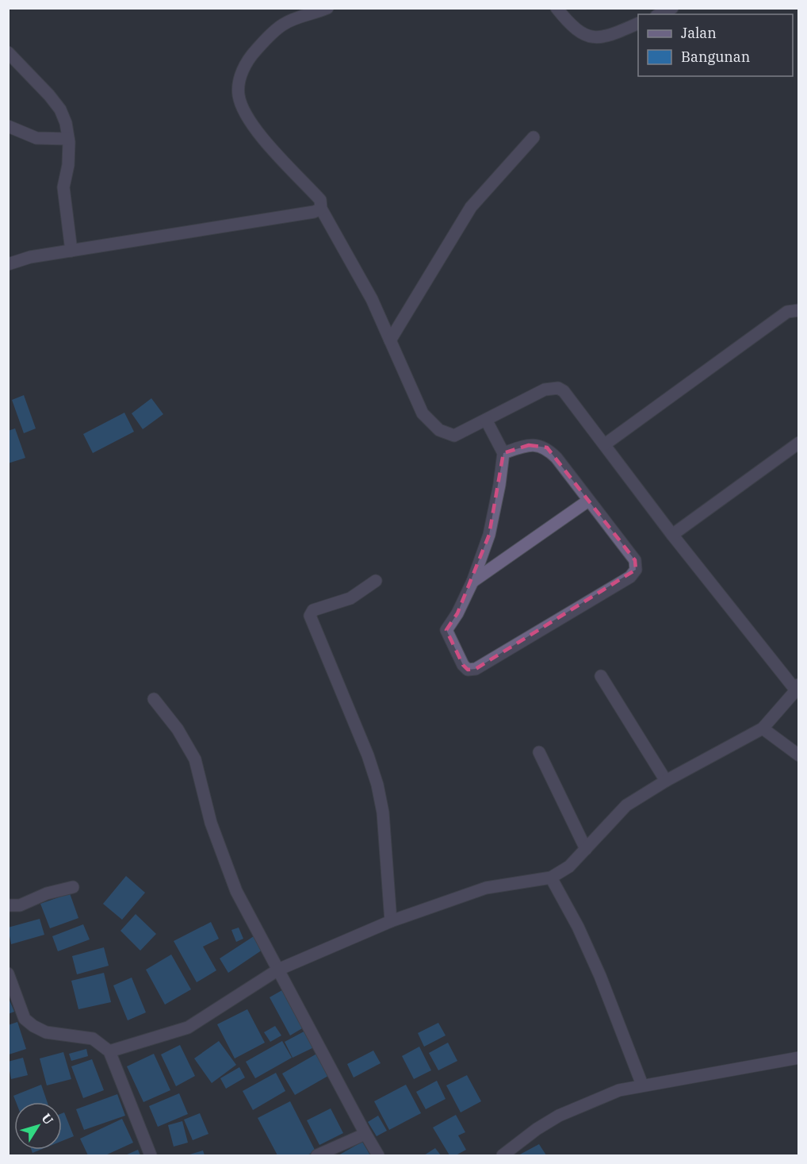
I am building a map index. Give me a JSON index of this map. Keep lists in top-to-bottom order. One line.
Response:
{"legend":["Jalan","Bangunan"],"north":"top right"}
